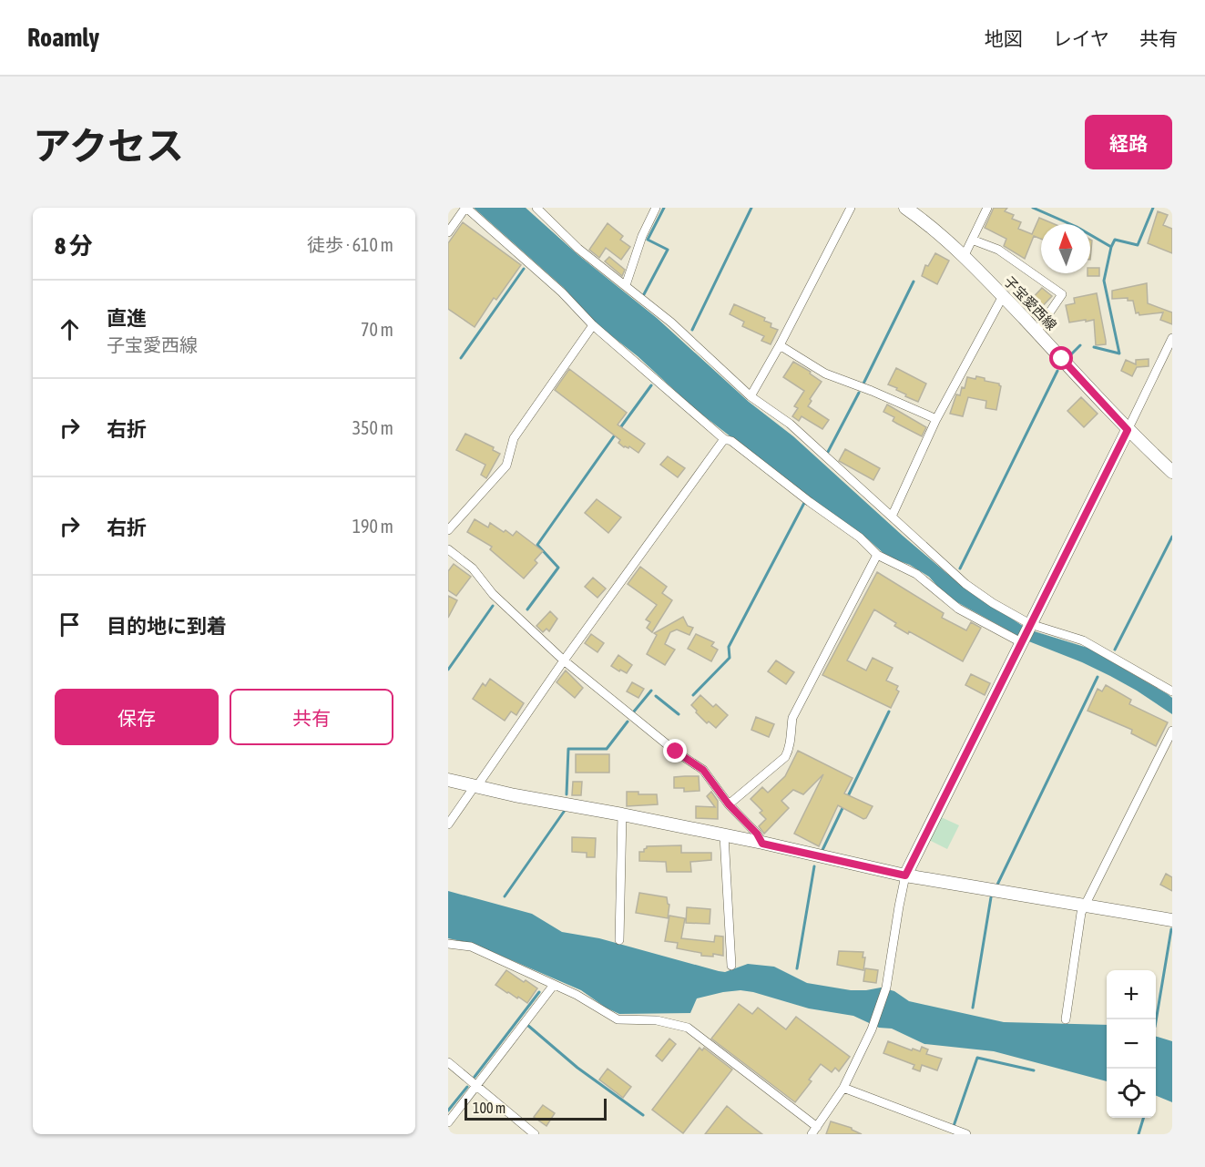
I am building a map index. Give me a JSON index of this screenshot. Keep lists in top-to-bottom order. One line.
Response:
{"streets":{"street":["子宝愛西線"]},"scale_bar":"100 m","north":"top","page":{"header":"Roamly","nav":["地図","レイヤ","共有"],"title":"アクセス","buttons":["経路",["保存","共有"]],"heading":["8 分","徒歩 · 610 m"],"list":[["直進","子宝愛西線","70 m"],["右折","350 m"],["右折","190 m"],"目的地に到着"],"map_buttons":["+","−"],"scale":"100 m"}}
